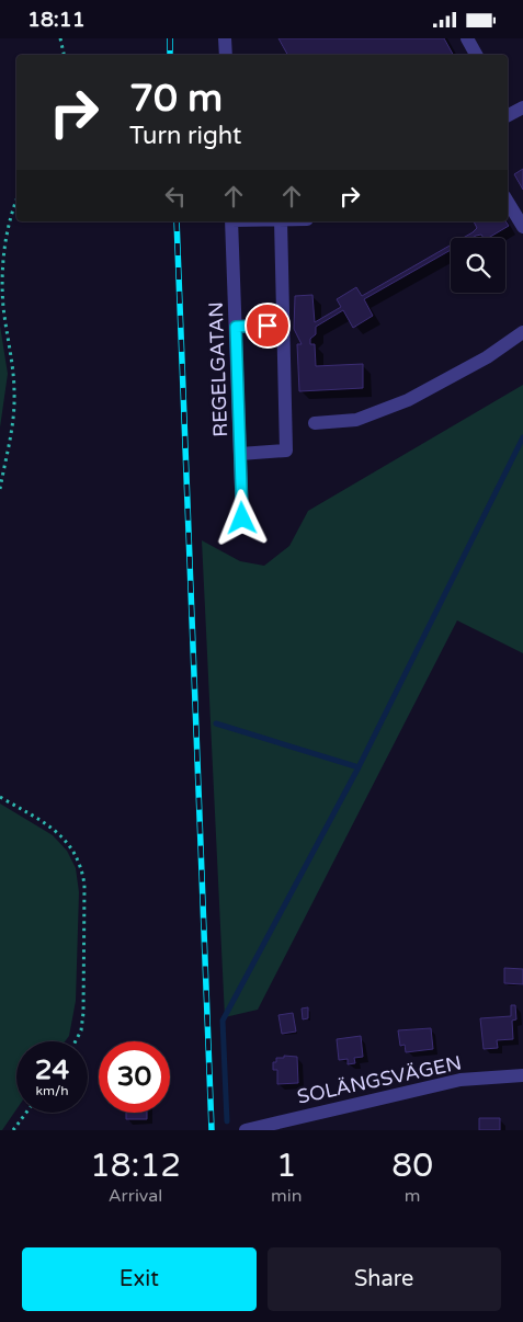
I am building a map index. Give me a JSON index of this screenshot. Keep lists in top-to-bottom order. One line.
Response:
{"streets":{"street":["REGELGATAN","SOLÄNGSVÄGEN"]},"page":{"status":"18:11","turn":["70 m","Turn right"],"speed":"24 km/h","limit":"30","eta":["18:12","Arrival","1","min","80","m"],"buttons":["Exit","Share"]}}
